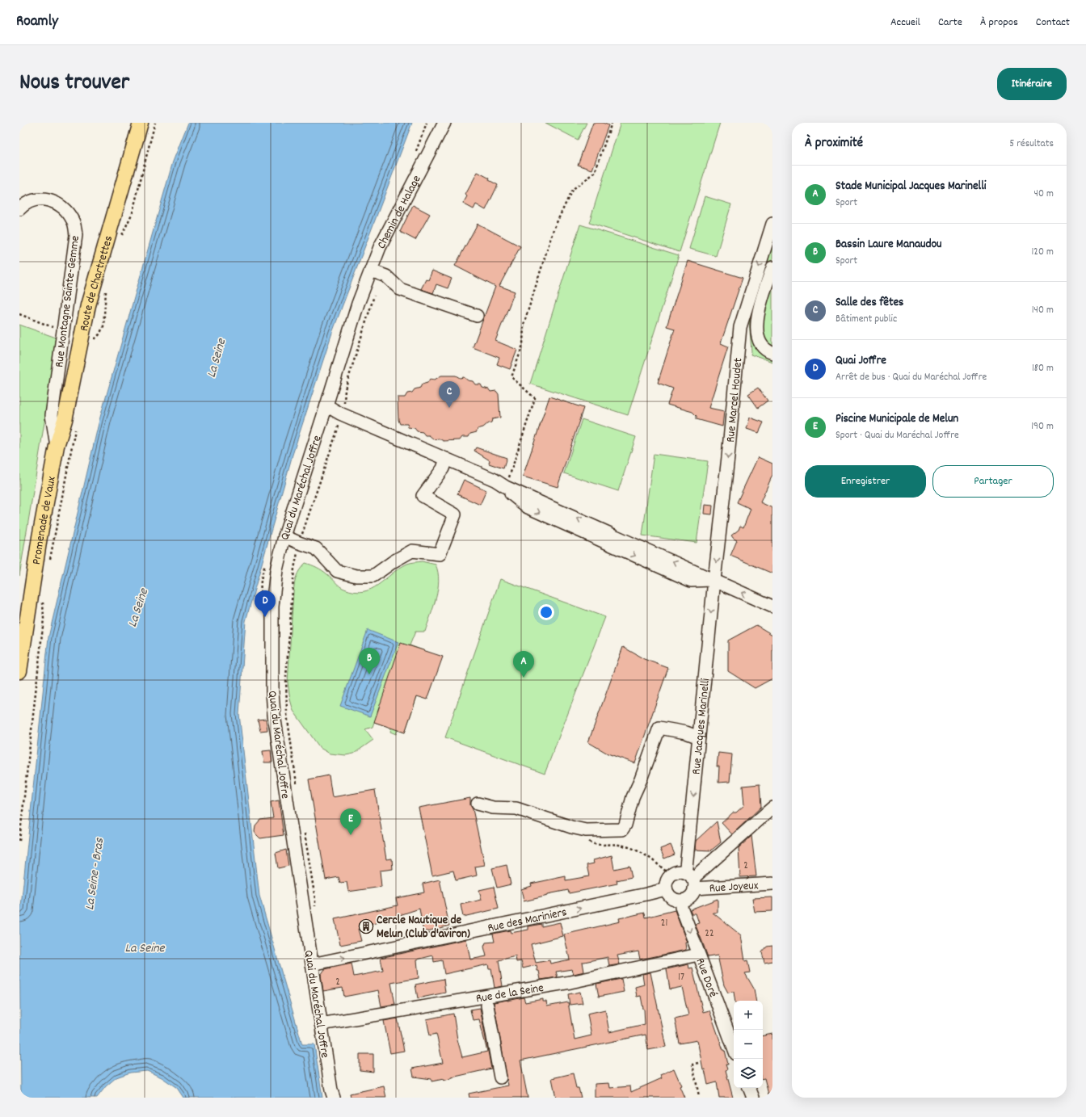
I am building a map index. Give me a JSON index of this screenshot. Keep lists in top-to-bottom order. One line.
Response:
{"streets":{"main road":["Route de Chartrettes","Promenade de Vaux"],"street":["Chemin de Halage","Rue Montagne Sainte-Gemme","Rue Marcel Houdet","Quai du Maréchal Joffre","Rue Jacques Marinelli","Rue Joyeux","Rue des Mariniers","Rue Doré","Rue de la Seine"]},"crossings":[["Chemin de Halage","Quai du Maréchal Joffre"],["Route de Chartrettes","Rue Montagne Sainte-Gemme"],["Route de Chartrettes","Promenade de Vaux"],["Rue Montagne Sainte-Gemme","Promenade de Vaux"],["Rue Marcel Houdet","Rue Jacques Marinelli"],["Quai du Maréchal Joffre","Rue des Mariniers"],["Quai du Maréchal Joffre","Rue de la Seine"],["Rue Jacques Marinelli","Rue Joyeux"],["Rue Jacques Marinelli","Rue des Mariniers"],["Rue Jacques Marinelli","Rue Doré"],["Rue Joyeux","Rue des Mariniers"],["Rue Joyeux","Rue Doré"],["Rue des Mariniers","Rue Doré"],["Rue Doré","Rue de la Seine"]],"one_way":["Rue Marcel Houdet","Rue Jacques Marinelli","Rue des Mariniers","Rue Doré"],"water":["La Seine","La Seine - Bras"],"places":{"building":["Cercle Nautique de Melun (Club d'aviron)"]},"house_numbers":["2","21","22","17","2"],"page":{"header":"Roamly","nav":["Accueil","Carte","À propos","Contact"],"title":"Nous trouver","buttons":["Itinéraire",["Enregistrer","Partager"]],"heading":["À proximité","5 résultats"],"list":[{"mark":"A","name":"Stade Municipal Jacques Marinelli","note":"Sport","value":"40 m"},{"mark":"B","name":"Bassin Laure Manaudou","note":"Sport","value":"120 m"},{"mark":"C","name":"Salle des fêtes","note":"Bâtiment public","value":"140 m"},{"mark":"D","name":"Quai Joffre","note":"Arrêt de bus · Quai du Maréchal Joffre","value":"180 m"},{"mark":"E","name":"Piscine Municipale de Melun","note":"Sport · Quai du Maréchal Joffre","value":"190 m"}],"pins":["C","D","B","A","E"],"map_buttons":["+","−"]}}
